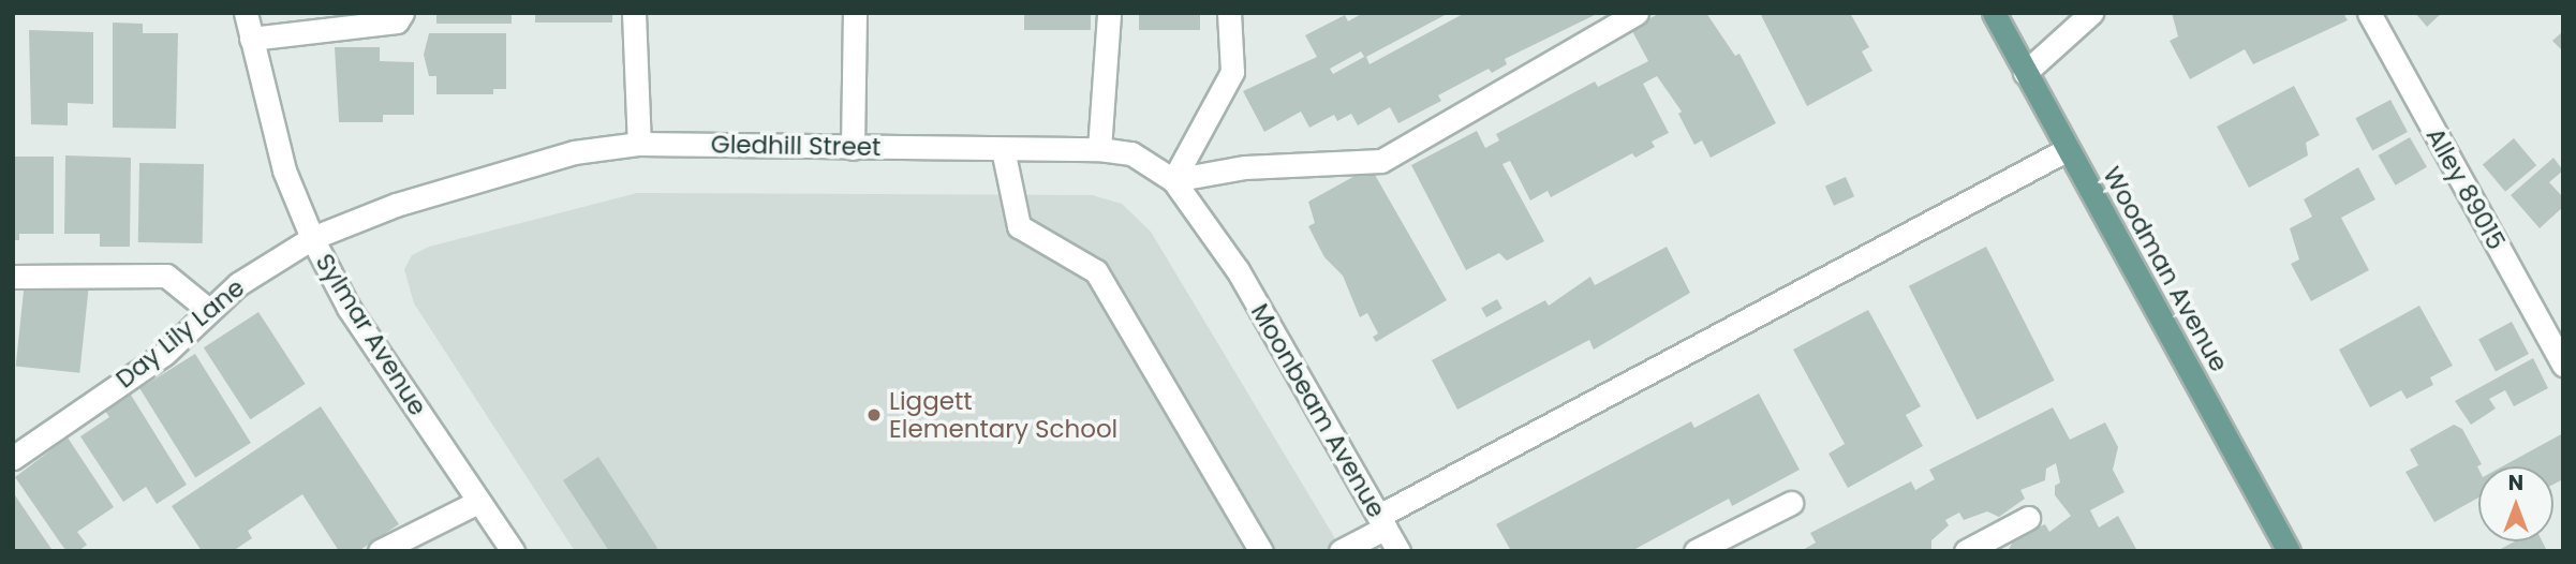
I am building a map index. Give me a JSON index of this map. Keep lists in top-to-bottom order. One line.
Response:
{"streets":{"main road":["Woodman Avenue"],"street":["Gledhill Street","Alley 89015","Day Lily Lane","Sylmar Avenue","Moonbeam Avenue"]},"crossings":[["Gledhill Street","Day Lily Lane"],["Gledhill Street","Sylmar Avenue"],["Gledhill Street","Moonbeam Avenue"],["Day Lily Lane","Sylmar Avenue"]],"places":["Liggett Elementary School"],"north":"top"}
